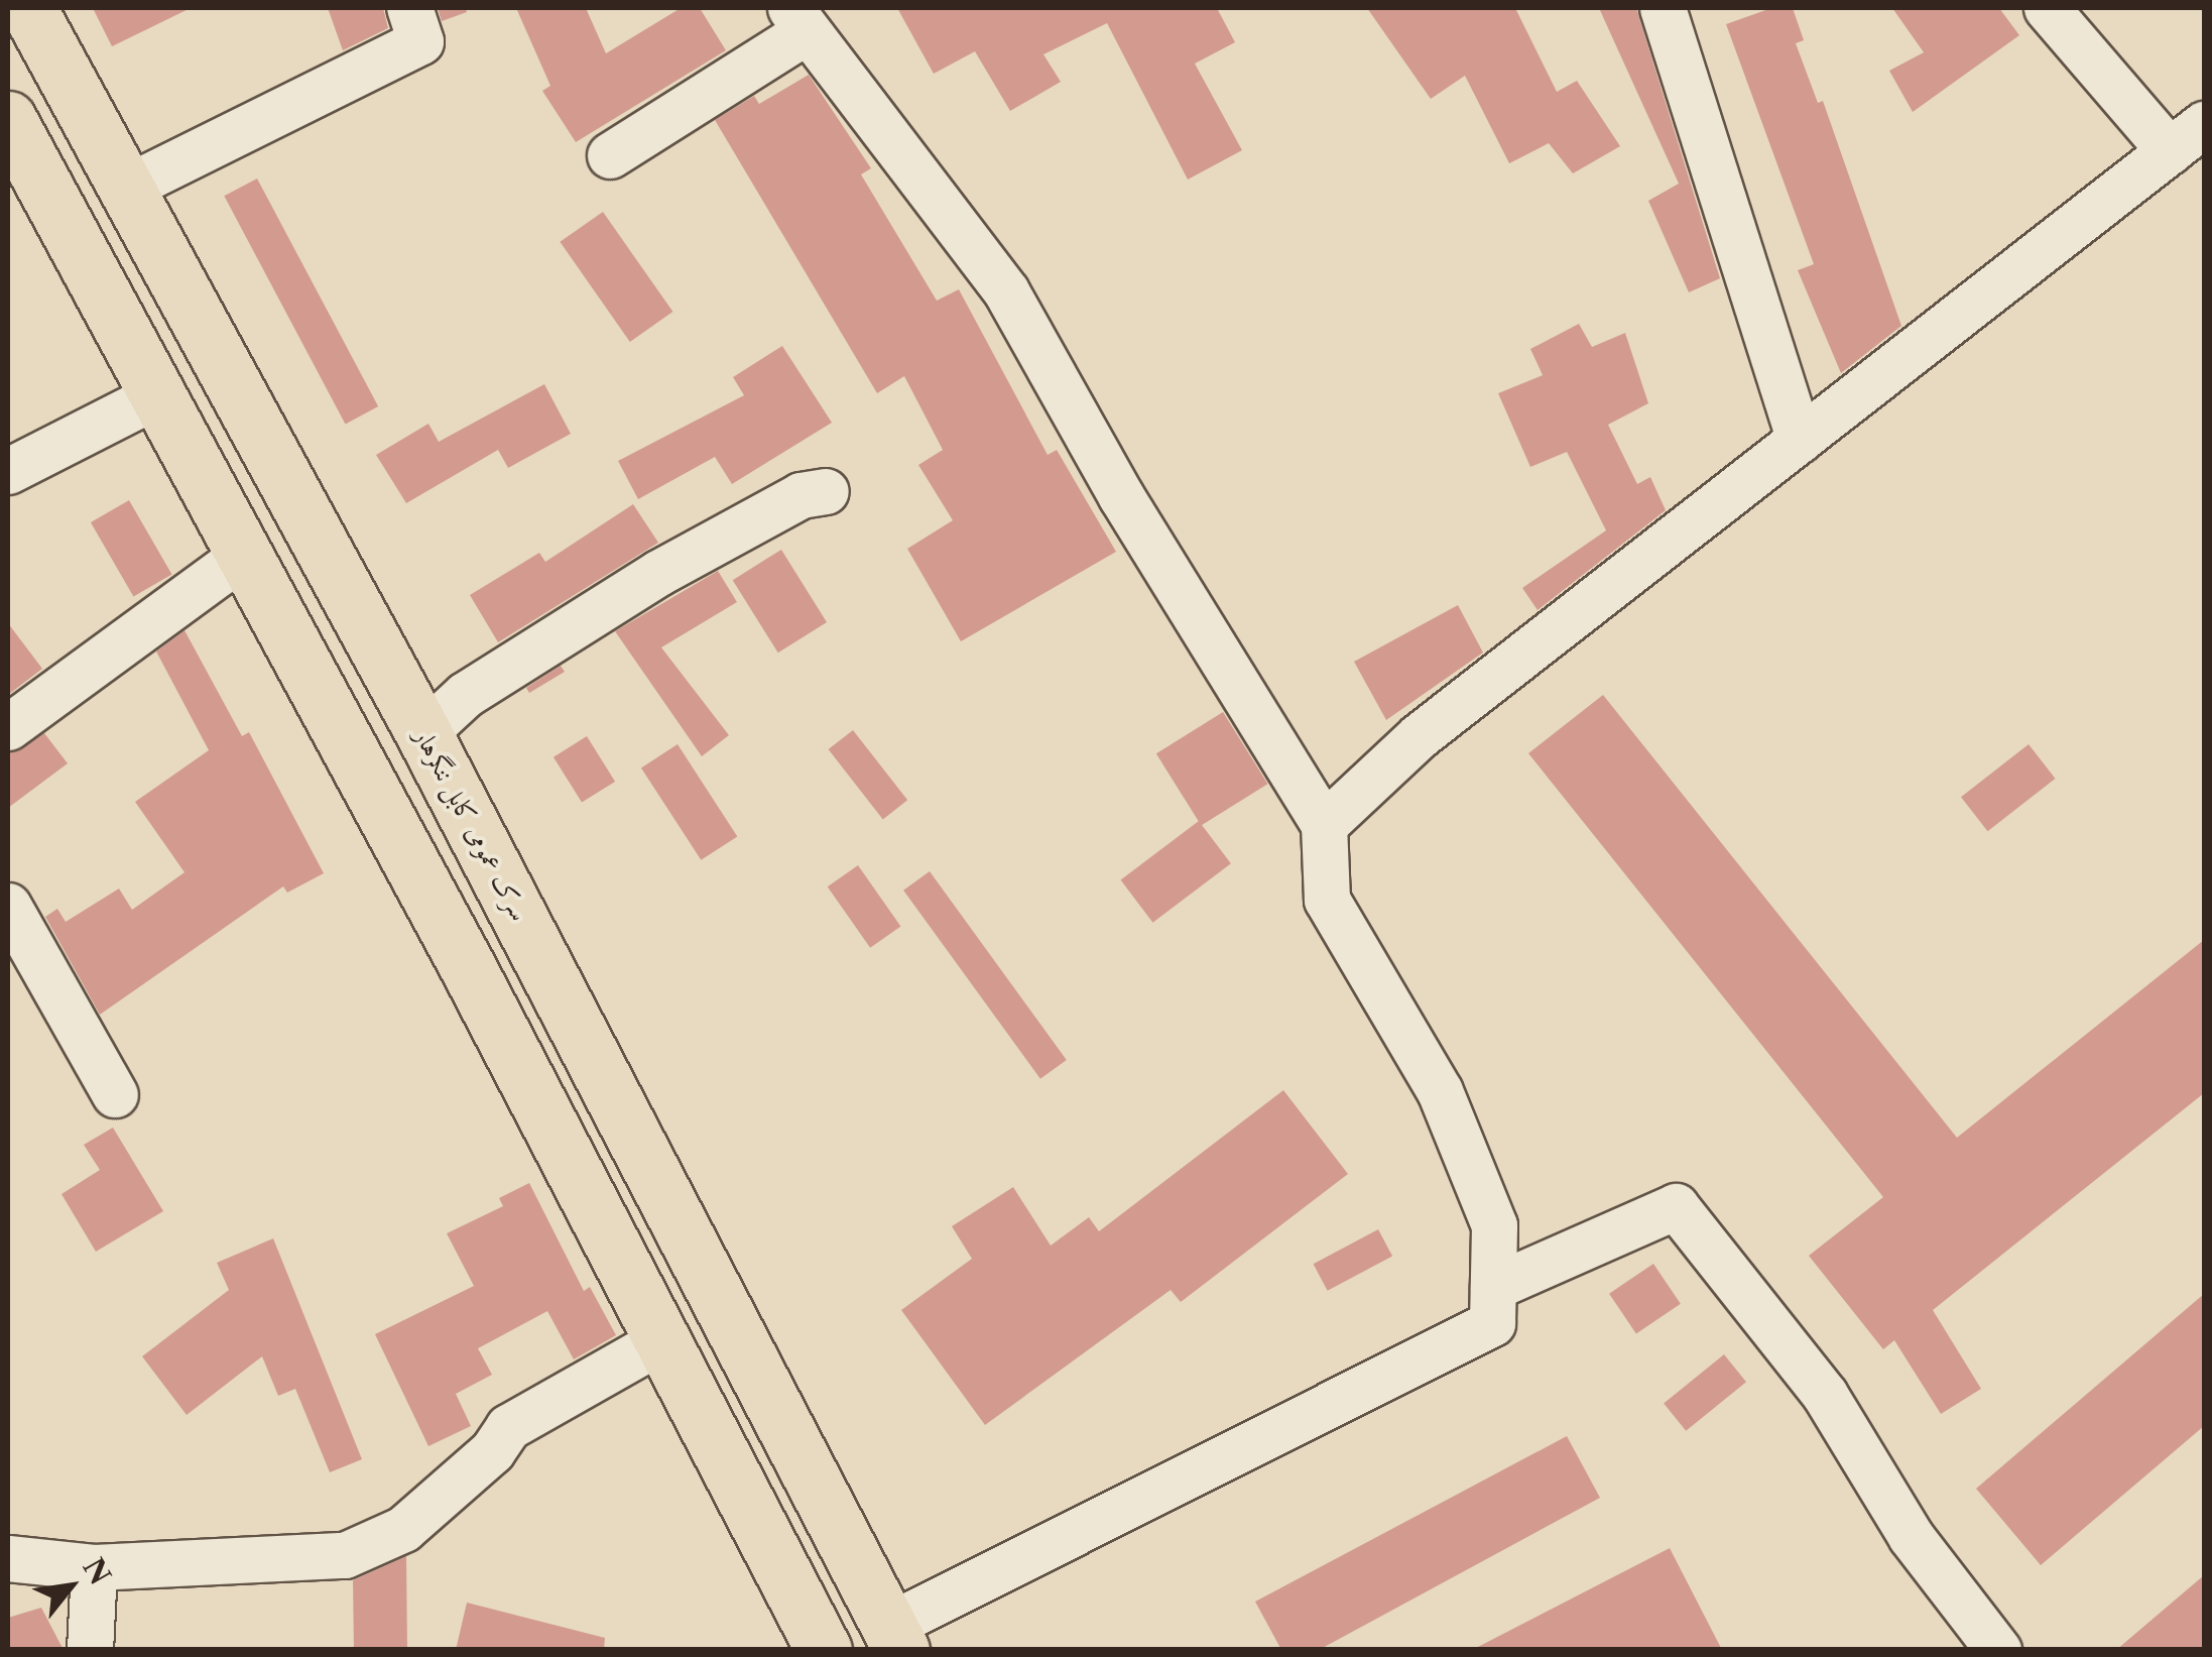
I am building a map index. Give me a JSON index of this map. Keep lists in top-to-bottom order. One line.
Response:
{"streets":{"highway":["سرک عمومی کابل ننگرهار"]},"north":"top right"}
